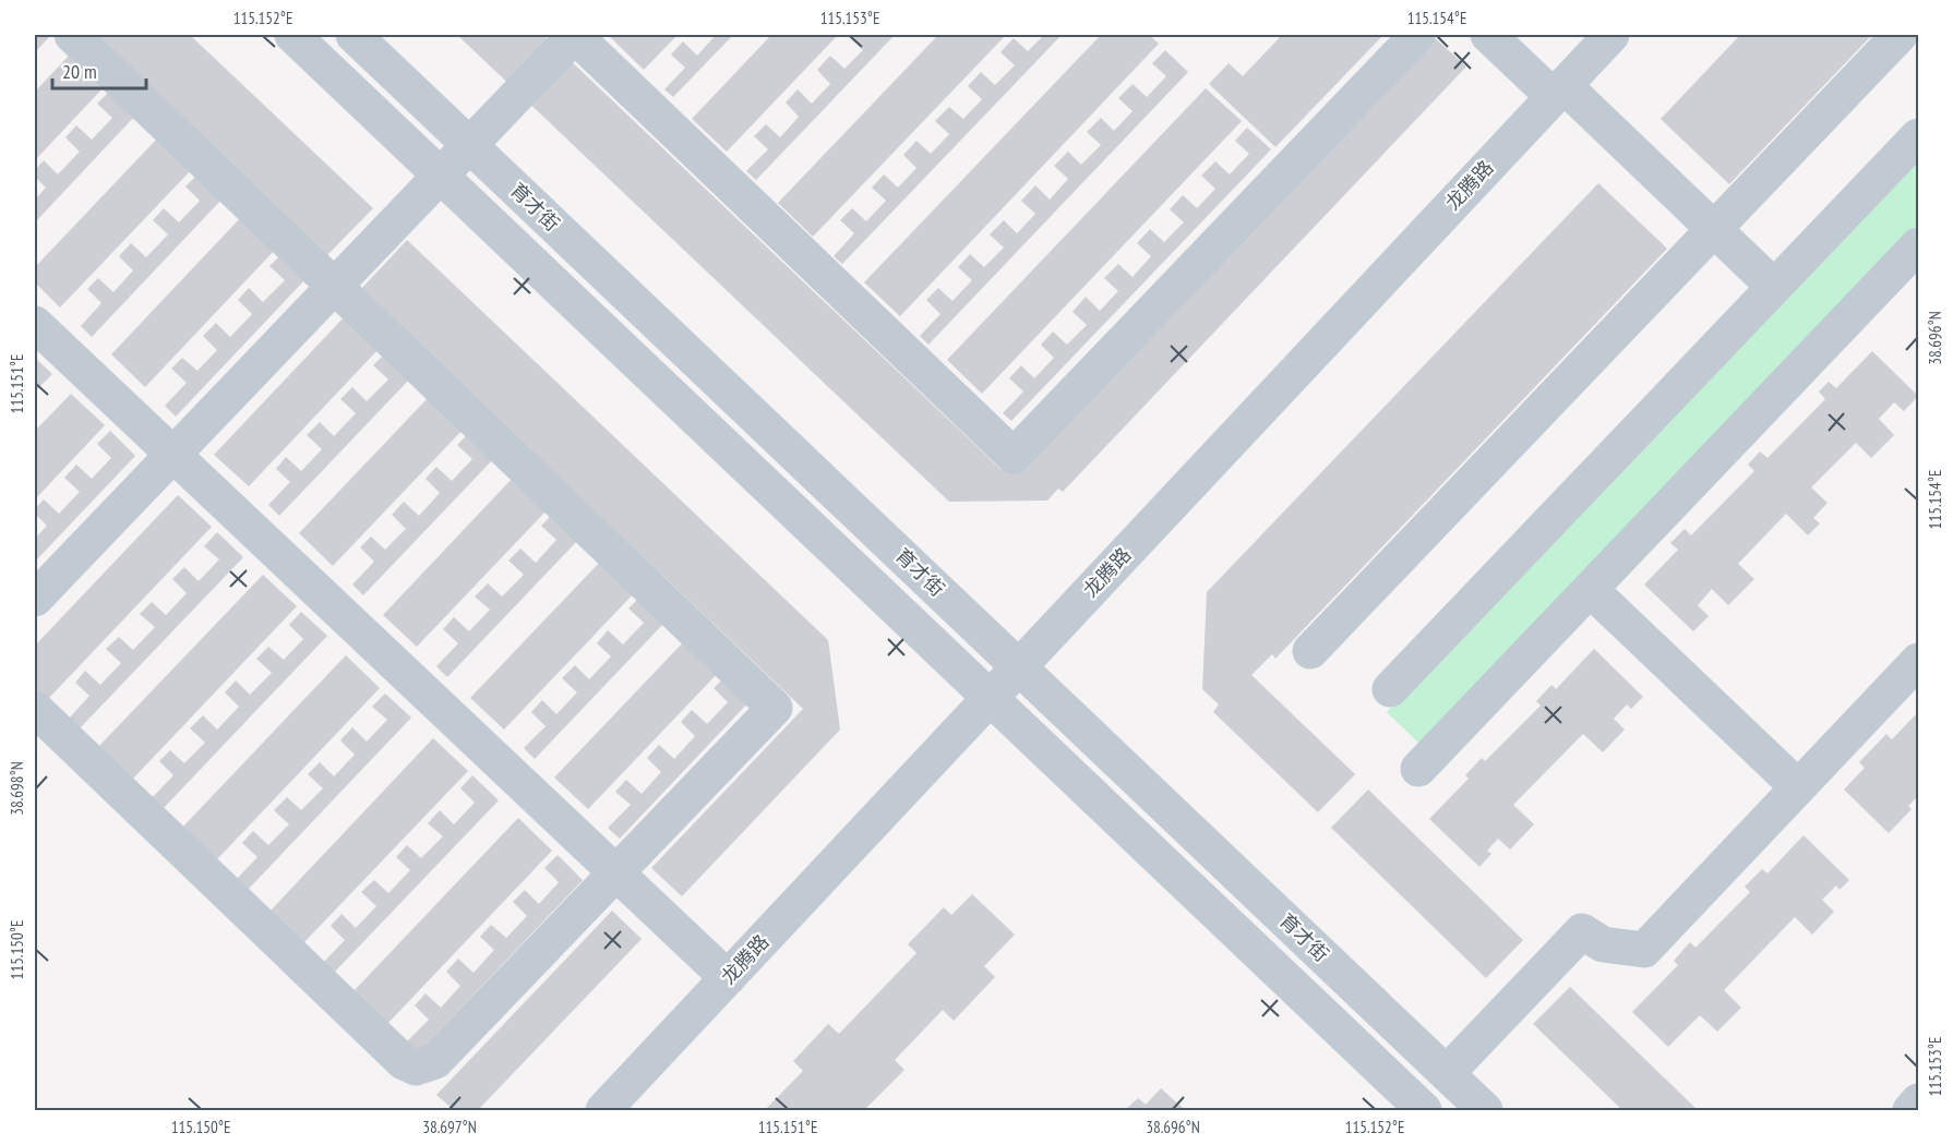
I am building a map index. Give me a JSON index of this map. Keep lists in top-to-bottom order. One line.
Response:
{"streets":{"street":["龙腾路","育才街"]},"crossings":[["龙腾路","育才街"]],"scale_bar":"20 m","coordinates":["115.152°E","115.153°E","115.154°E","38.696°N","115.151°E","38.698°N","115.150°E","38.697°N"]}
